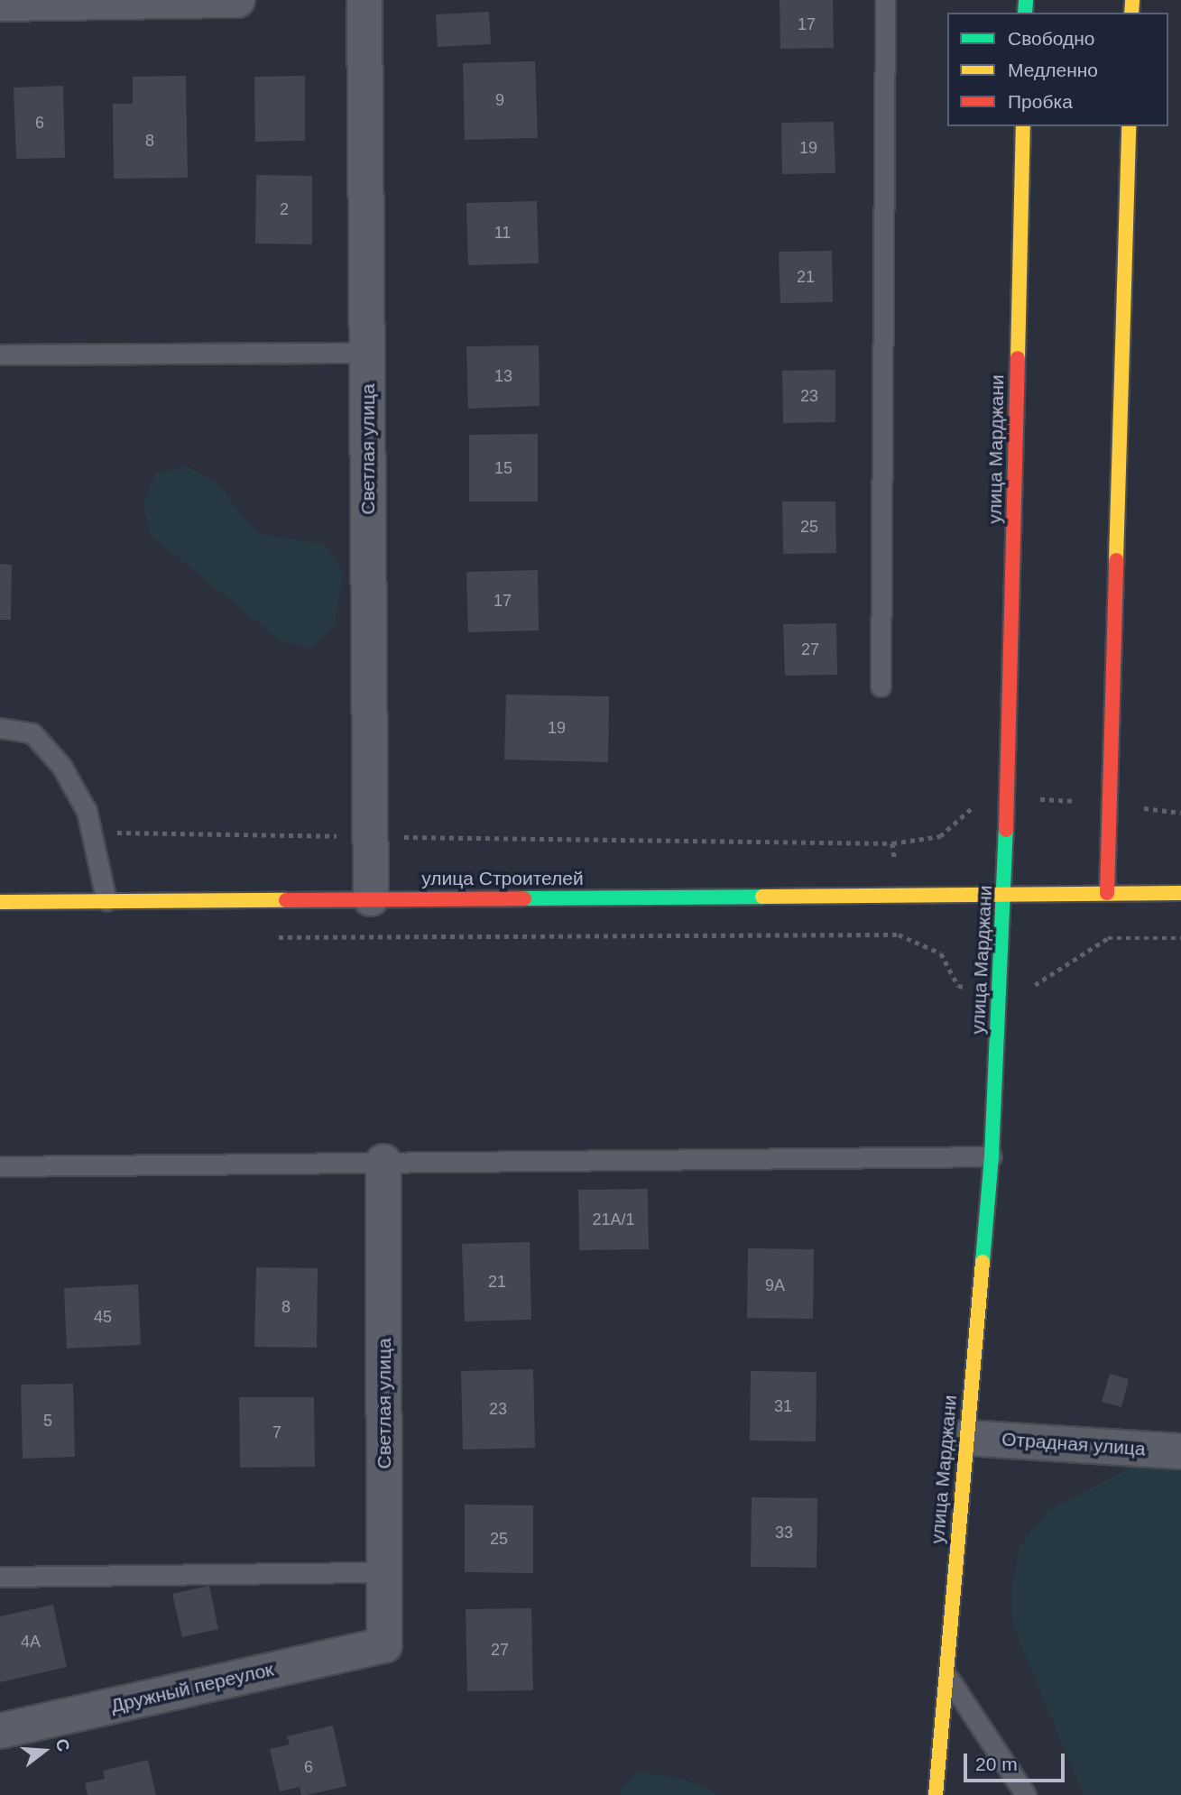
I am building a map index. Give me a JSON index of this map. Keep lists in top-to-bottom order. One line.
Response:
{"streets":{"street":["Светлая улица","улица Марджани","улица Строителей","Отрадная улица","Дружный переулок"]},"crossings":[["Светлая улица","улица Строителей"],["Светлая улица","Дружный переулок"],["улица Марджани","улица Строителей"],["улица Марджани","Отрадная улица"]],"house_numbers":["17","9","6","8","19","2","11","21","13","23","15","25","17","27","19","21А/1","21","9А","8","45","31","23","5","7","33","25","4А","27","6"],"legend":["Свободно","Медленно","Пробка"],"scale_bar":"20 m","north":"right"}
